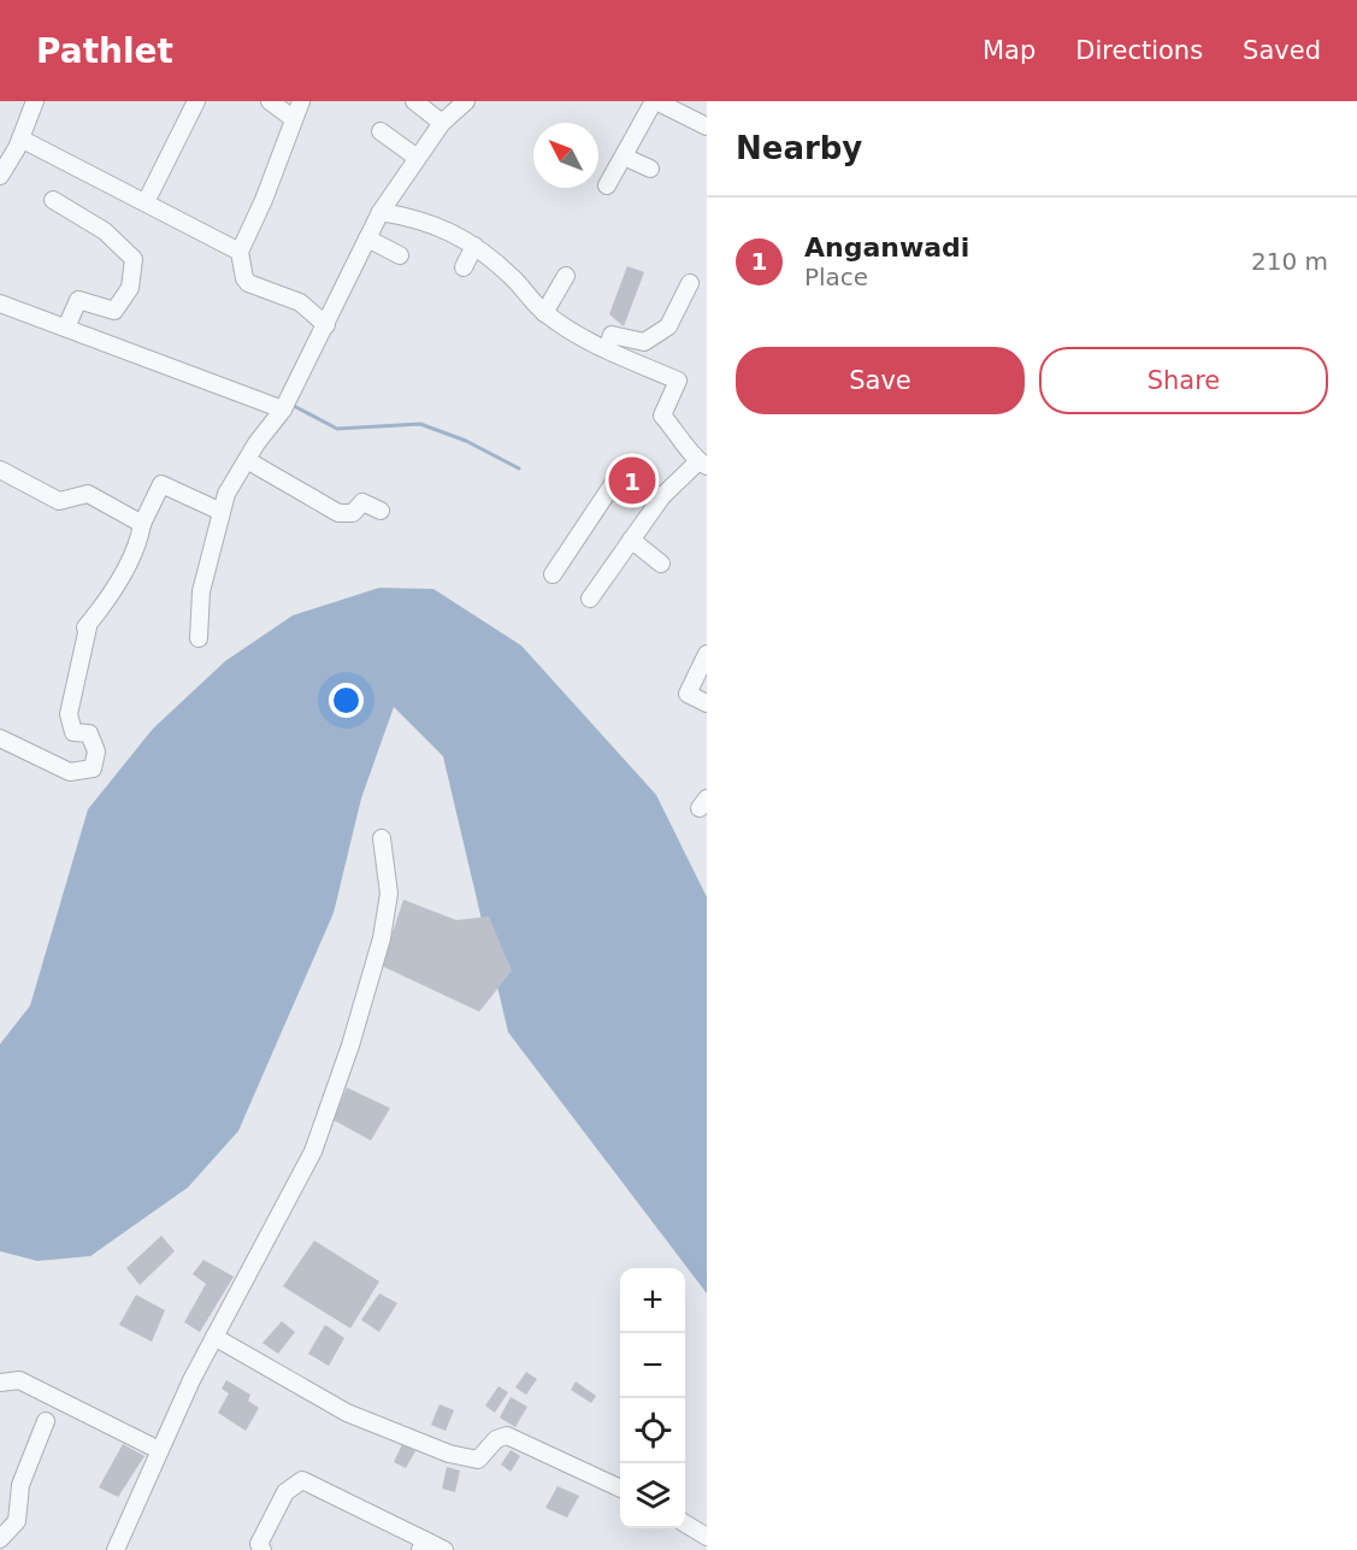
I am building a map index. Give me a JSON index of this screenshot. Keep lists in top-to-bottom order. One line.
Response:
{"north":"top left","page":{"header":"Pathlet","nav":["Map","Directions","Saved"],"heading":"Nearby","list":[{"mark":"1","name":"Anganwadi","note":"Place","value":"210 m"}],"buttons":["Save","Share"],"pins":"1","map_buttons":["+","−"]}}
